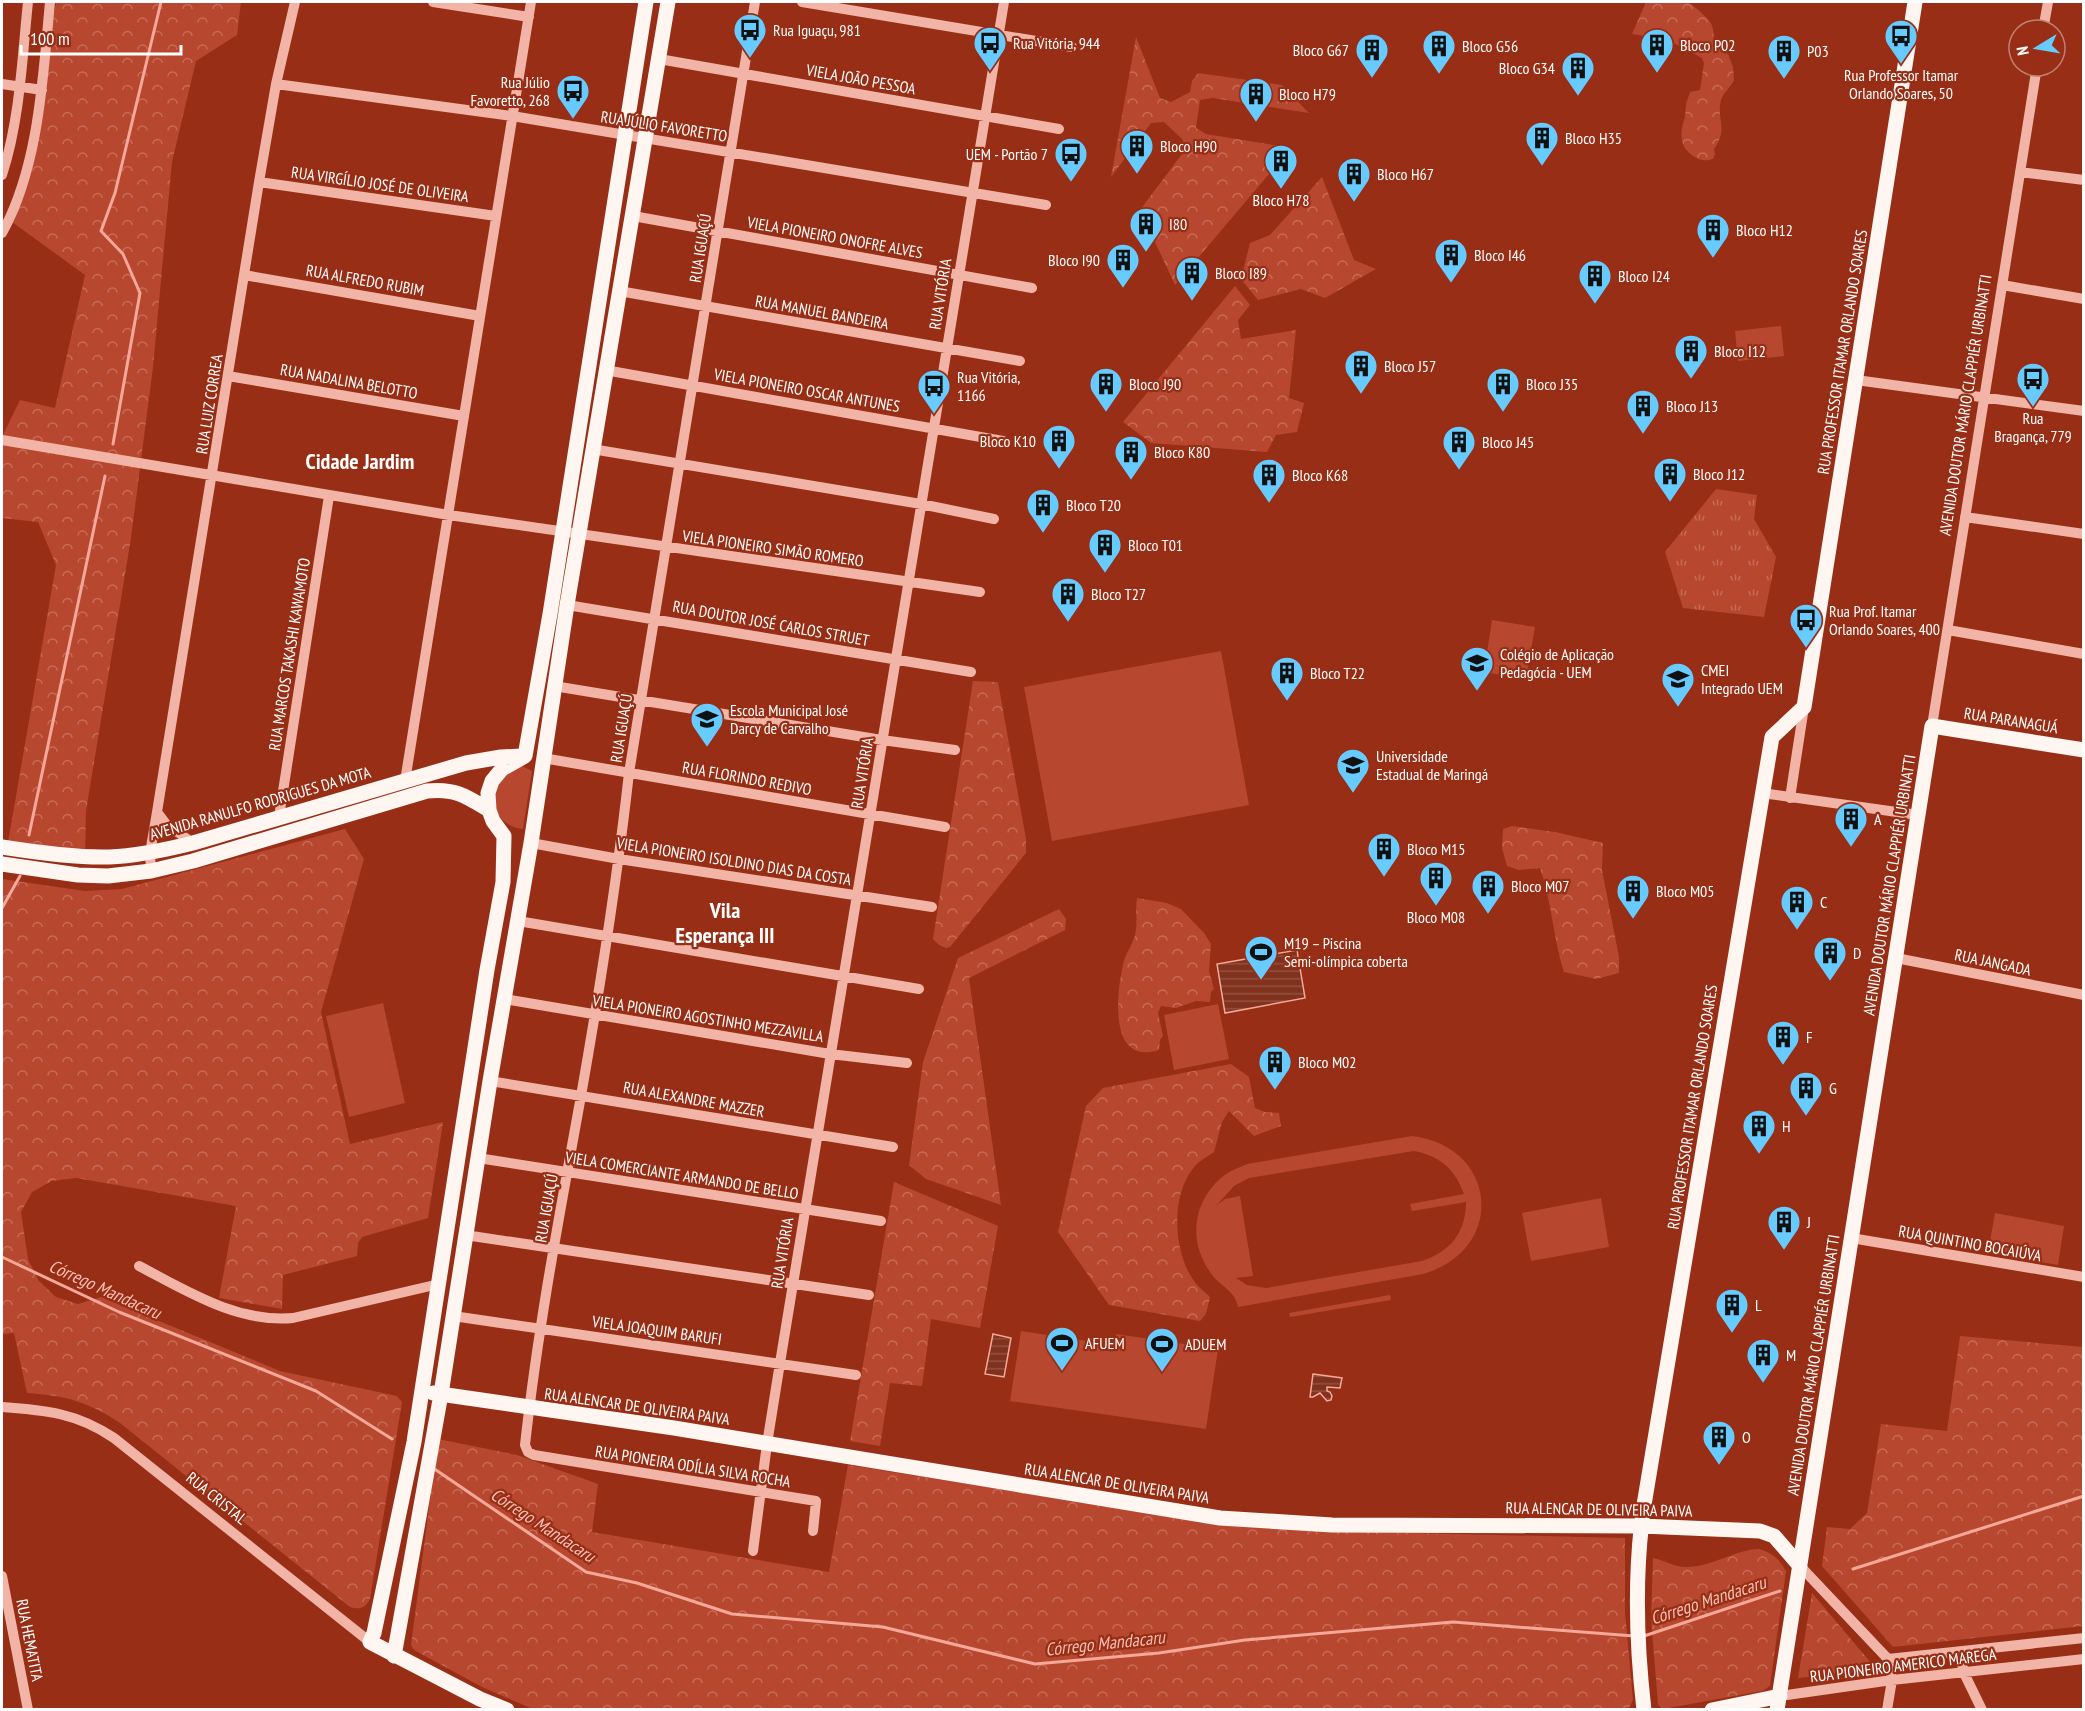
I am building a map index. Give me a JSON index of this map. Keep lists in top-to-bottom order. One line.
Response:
{"streets":{"main road":["RUA PROFESSOR ITAMAR ORLANDO SOARES","AVENIDA DOUTOR MÁRIO CLAPPIÉR URBINATTI","RUA PARANAGUÁ","AVENIDA RANULFO RODRIGUES DA MOTA","RUA ALENCAR DE OLIVEIRA PAIVA","RUA CRISTAL"],"street":["VIELA JOÃO PESSOA","RUA JÚLIO FAVORETTO","RUA VIRGÍLIO JOSÉ DE OLIVEIRA","VIELA PIONEIRO ONOFRE ALVES","RUA IGUAÇÚ","RUA ALFREDO RUBIM","RUA VITÓRIA","RUA MANUEL BANDEIRA","RUA NADALINA BELOTTO","VIELA PIONEIRO OSCAR ANTUNES","RUA LUIZ CORREA","VIELA PIONEIRO SIMÃO ROMERO","RUA DOUTOR JOSÉ CARLOS STRUET","RUA MARCOS TAKASHI KAWAMOTO","RUA FLORINDO REDIVO","VIELA PIONEIRO ISOLDINO DIAS DA COSTA","RUA JANGADA","VIELA PIONEIRO AGOSTINHO MEZZAVILLA","RUA ALEXANDRE MAZZER","VIELA COMERCIANTE ARMANDO DE BELLO","RUA QUINTINO BOCAIÚVA","VIELA JOAQUIM BARUFI","RUA PIONEIRA ODÍLIA SILVA ROCHA","RUA HEMATITA","RUA PIONEIRO AMERICO MAREGA"]},"crossings":[["VIELA JOÃO PESSOA","RUA IGUAÇÚ"],["VIELA JOÃO PESSOA","RUA VITÓRIA"],["RUA JÚLIO FAVORETTO","RUA IGUAÇÚ"],["RUA JÚLIO FAVORETTO","RUA VITÓRIA"],["RUA JÚLIO FAVORETTO","RUA LUIZ CORREA"],["RUA VIRGÍLIO JOSÉ DE OLIVEIRA","RUA LUIZ CORREA"],["VIELA PIONEIRO ONOFRE ALVES","RUA IGUAÇÚ"],["VIELA PIONEIRO ONOFRE ALVES","RUA VITÓRIA"],["RUA IGUAÇÚ","RUA MANUEL BANDEIRA"],["RUA IGUAÇÚ","VIELA PIONEIRO OSCAR ANTUNES"],["RUA IGUAÇÚ","VIELA PIONEIRO SIMÃO ROMERO"],["RUA IGUAÇÚ","RUA DOUTOR JOSÉ CARLOS STRUET"],["RUA IGUAÇÚ","RUA FLORINDO REDIVO"],["RUA IGUAÇÚ","VIELA PIONEIRO ISOLDINO DIAS DA COSTA"],["RUA IGUAÇÚ","VIELA PIONEIRO AGOSTINHO MEZZAVILLA"],["RUA IGUAÇÚ","RUA ALEXANDRE MAZZER"],["RUA IGUAÇÚ","VIELA COMERCIANTE ARMANDO DE BELLO"],["RUA IGUAÇÚ","VIELA JOAQUIM BARUFI"],["RUA IGUAÇÚ","RUA ALENCAR DE OLIVEIRA PAIVA"],["RUA IGUAÇÚ","RUA PIONEIRA ODÍLIA SILVA ROCHA"],["RUA ALFREDO RUBIM","RUA LUIZ CORREA"],["RUA VITÓRIA","RUA MANUEL BANDEIRA"],["RUA VITÓRIA","VIELA PIONEIRO OSCAR ANTUNES"],["RUA VITÓRIA","VIELA PIONEIRO SIMÃO ROMERO"],["RUA VITÓRIA","RUA DOUTOR JOSÉ CARLOS STRUET"],["RUA VITÓRIA","RUA FLORINDO REDIVO"],["RUA VITÓRIA","VIELA PIONEIRO ISOLDINO DIAS DA COSTA"],["RUA VITÓRIA","VIELA PIONEIRO AGOSTINHO MEZZAVILLA"],["RUA VITÓRIA","RUA ALEXANDRE MAZZER"],["RUA VITÓRIA","VIELA COMERCIANTE ARMANDO DE BELLO"],["RUA VITÓRIA","VIELA JOAQUIM BARUFI"],["RUA VITÓRIA","RUA ALENCAR DE OLIVEIRA PAIVA"],["RUA VITÓRIA","RUA PIONEIRA ODÍLIA SILVA ROCHA"],["RUA PROFESSOR ITAMAR ORLANDO SOARES","RUA ALENCAR DE OLIVEIRA PAIVA"],["RUA NADALINA BELOTTO","RUA LUIZ CORREA"],["RUA LUIZ CORREA","VIELA PIONEIRO SIMÃO ROMERO"],["RUA LUIZ CORREA","AVENIDA RANULFO RODRIGUES DA MOTA"],["AVENIDA DOUTOR MÁRIO CLAPPIÉR URBINATTI","RUA PARANAGUÁ"],["AVENIDA DOUTOR MÁRIO CLAPPIÉR URBINATTI","RUA JANGADA"],["AVENIDA DOUTOR MÁRIO CLAPPIÉR URBINATTI","RUA QUINTINO BOCAIÚVA"],["AVENIDA DOUTOR MÁRIO CLAPPIÉR URBINATTI","RUA ALENCAR DE OLIVEIRA PAIVA"],["AVENIDA DOUTOR MÁRIO CLAPPIÉR URBINATTI","RUA PIONEIRO AMERICO MAREGA"],["VIELA PIONEIRO SIMÃO ROMERO","RUA MARCOS TAKASHI KAWAMOTO"],["RUA MARCOS TAKASHI KAWAMOTO","AVENIDA RANULFO RODRIGUES DA MOTA"],["RUA FLORINDO REDIVO","AVENIDA RANULFO RODRIGUES DA MOTA"]],"districts":["Cidade Jardim","Vila Esperança III"],"water":["Córrego Mandacaru"],"places":{"bus stop":["Rua Iguaçu, 981","Rua Professor Itamar Orlando Soares, 50","Rua Vitória, 944","Rua Júlio Favoretto, 268","UEM - Portão 7","Rua Bragança, 779","Rua Vitória, 1166","Rua Prof. Itamar Orlando Soares, 400"],"building":["Bloco P02","Bloco G56","Bloco G67","P03","Bloco G34","Bloco H79","Bloco H35","Bloco H90","Bloco H78","Bloco H67","I80","Bloco H12","Bloco I46","Bloco I90","Bloco I89","Bloco I24","Bloco I12","Bloco J57","Bloco J90","Bloco J35","Bloco J13","Bloco K10","Bloco J45","Bloco K80","Bloco J12","Bloco K68","Bloco T20","Bloco T01","Bloco T27","Bloco T22","A","Bloco M15","Bloco M08","Bloco M07","Bloco M05","C","D","F","Bloco M02","G","H","J","L","M","O"],"school or university":["Colégio de Aplicação Pedagócia - UEM","CMEI Integrado UEM","Escola Municipal José Darcy de Carvalho","Universidade Estadual de Maringá"],"sports":["M19 – Piscina Semi-olímpica coberta","AFUEM","ADUEM"]},"scale_bar":"100 m","north":"left"}
